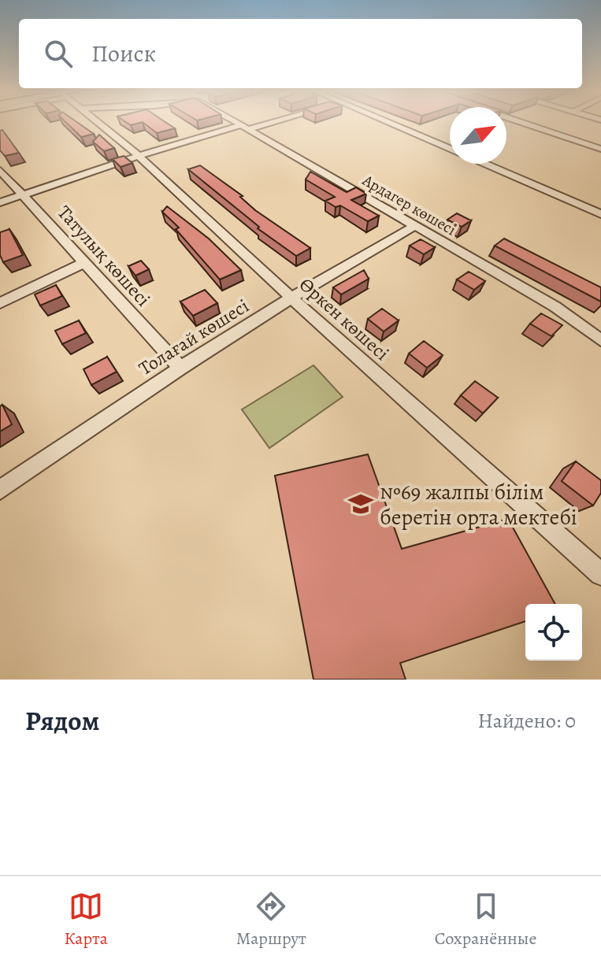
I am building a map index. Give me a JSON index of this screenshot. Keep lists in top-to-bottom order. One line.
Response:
{"streets":{"street":["Ардагер көшесі","Татулық көшесі","Өркен көшесі","Толағай көшесі"]},"crossings":[["Ардагер көшесі","Толағай көшесі"],["Татулық көшесі","Толағай көшесі"],["Өркен көшесі","Толағай көшесі"]],"places":{"school or university":["№69 жалпы білім беретін орта мектебі"]},"north":"top right","page":{"search":"Поиск","heading":["Рядом","Найдено: 0"],"nav":["Карта","Маршрут","Сохранённые"]}}
